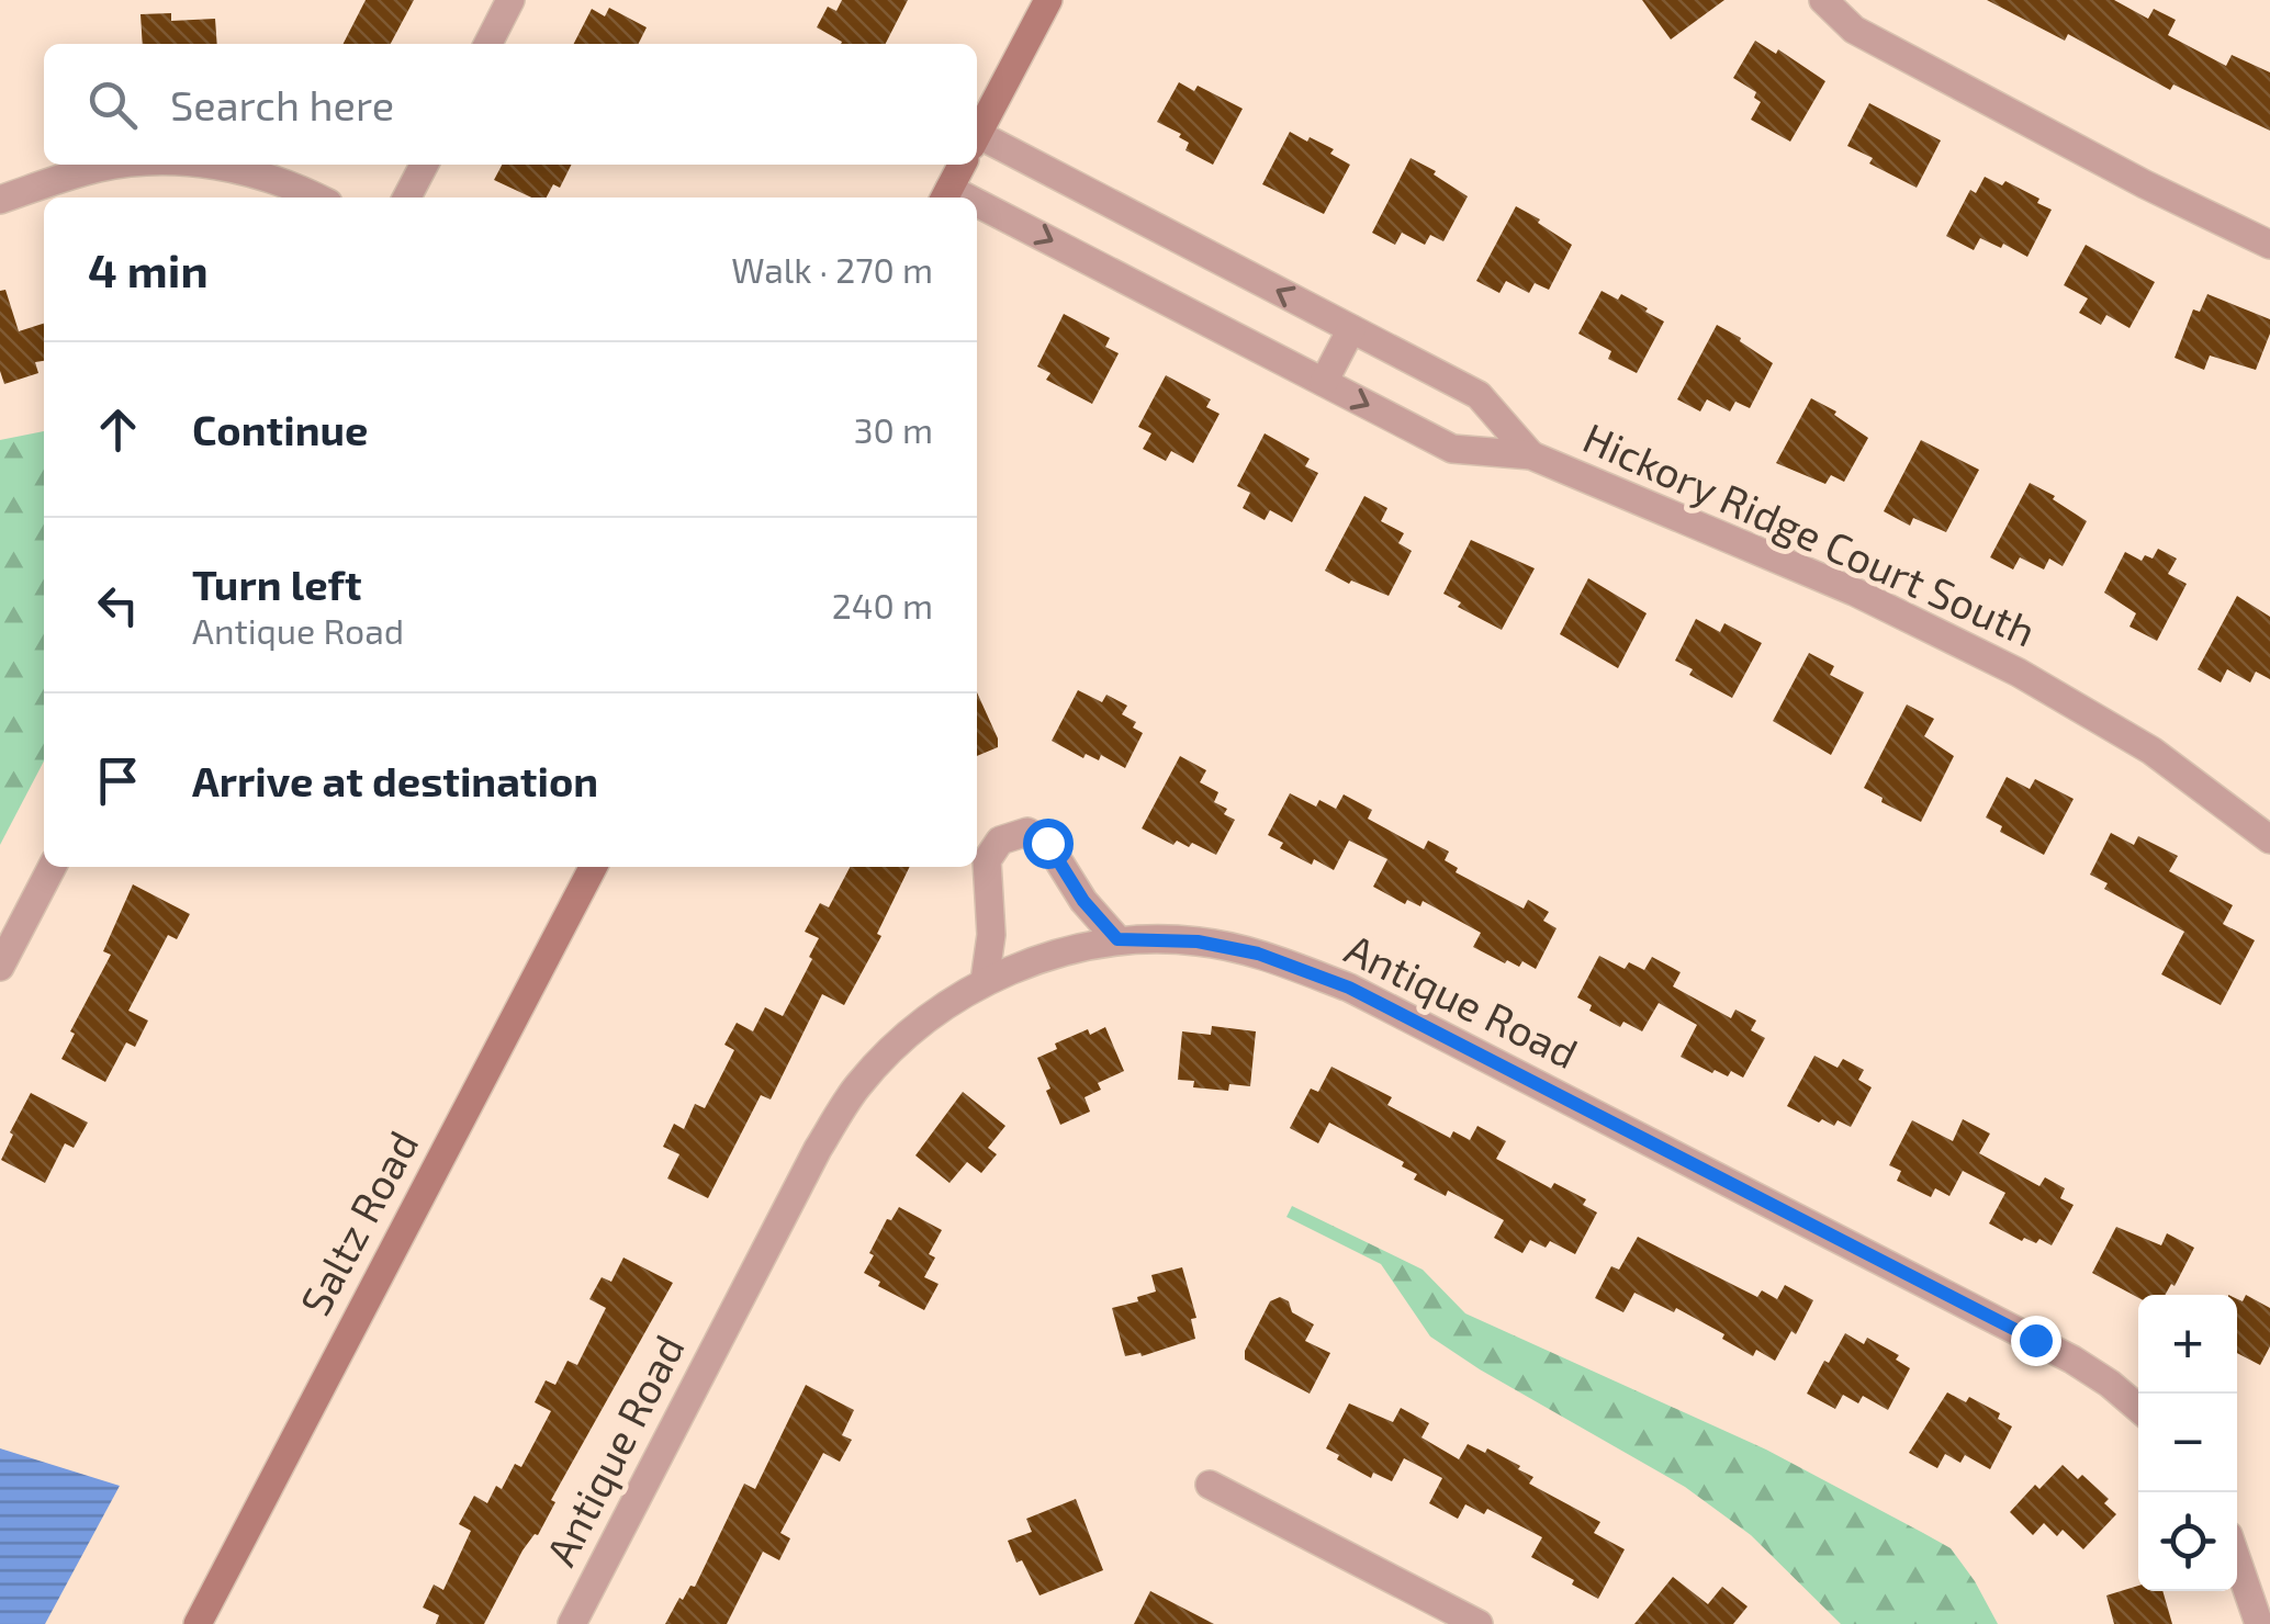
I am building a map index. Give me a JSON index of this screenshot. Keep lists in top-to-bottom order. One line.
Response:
{"streets":{"street":["Hickory Ridge Court South","Antique Road","Saltz Road"]},"page":{"search":"Search here","heading":["4 min","Walk · 270 m"],"list":[["Continue","30 m"],["Turn left","Antique Road","240 m"],"Arrive at destination"],"map_buttons":["+","−"]}}
